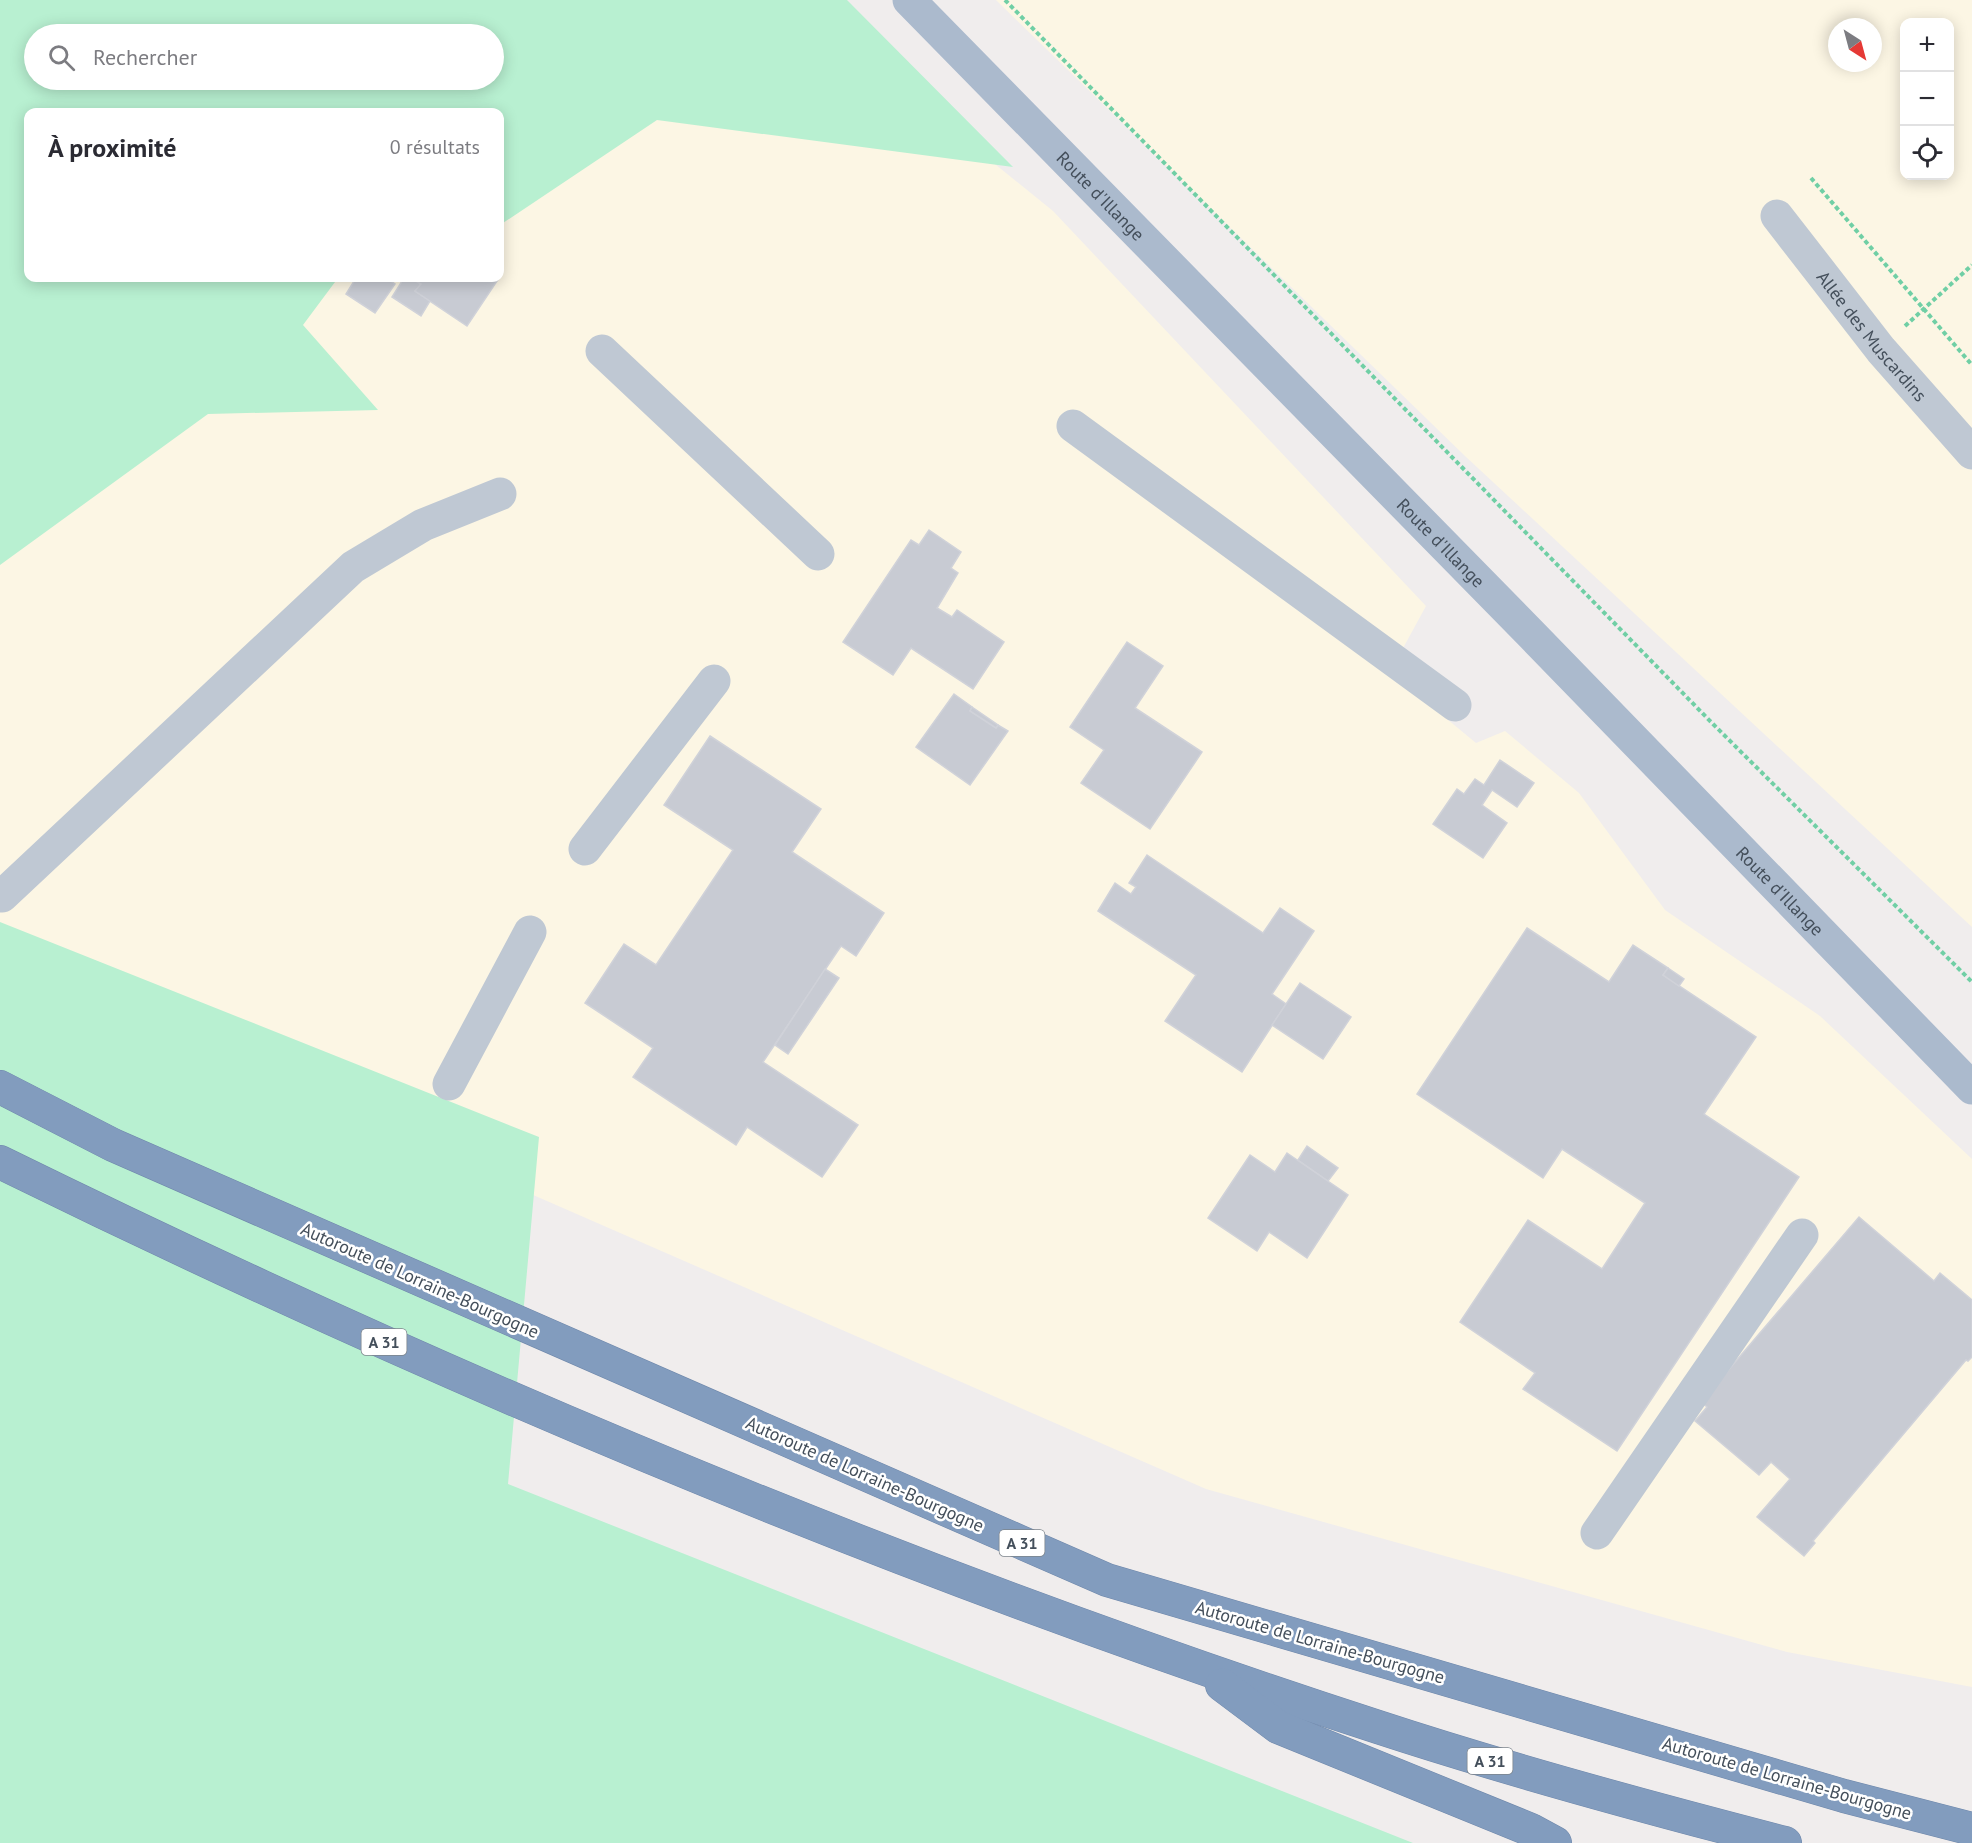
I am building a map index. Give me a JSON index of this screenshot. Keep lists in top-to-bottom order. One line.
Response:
{"streets":{"highway":["Autoroute de Lorraine-Bourgogne","A 31"],"main road":["Route d'Illange"],"lane":["Allée des Muscardins"]},"north":"bottom right","page":{"map_buttons":["+","−"],"search":"Rechercher","heading":["À proximité","0 résultats"]}}
